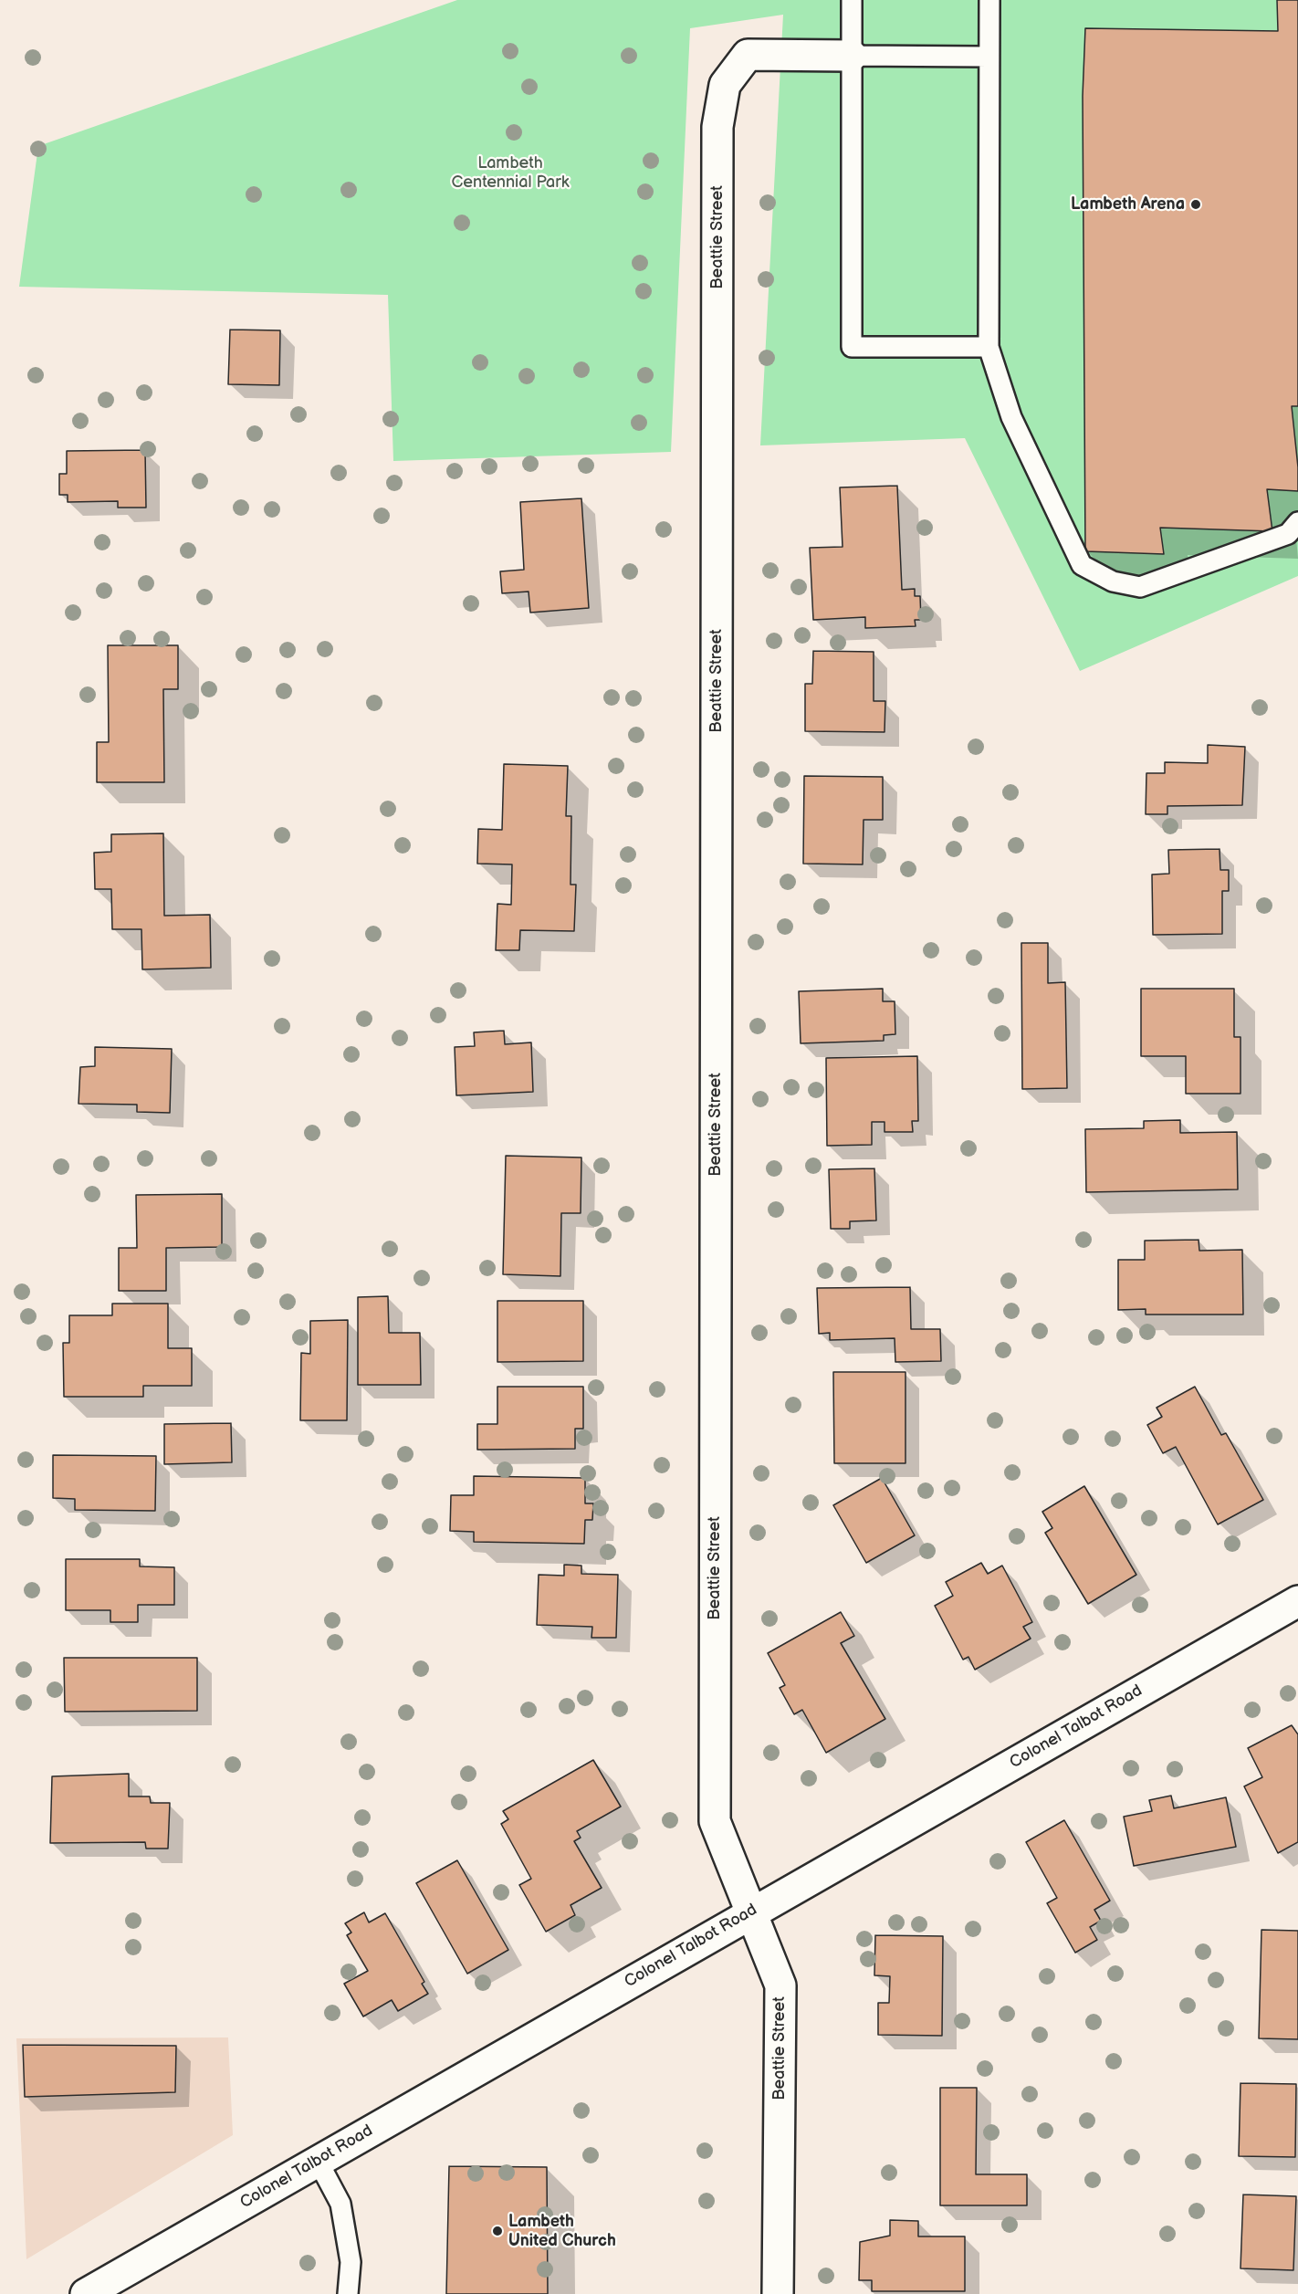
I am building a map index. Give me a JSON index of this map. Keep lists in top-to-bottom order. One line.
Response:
{"streets":{"street":["Beattie Street","Colonel Talbot Road"]},"crossings":[["Beattie Street","Colonel Talbot Road"]],"parks":["Lambeth Centennial Park"],"places":["Lambeth Arena","Lambeth United Church"]}
